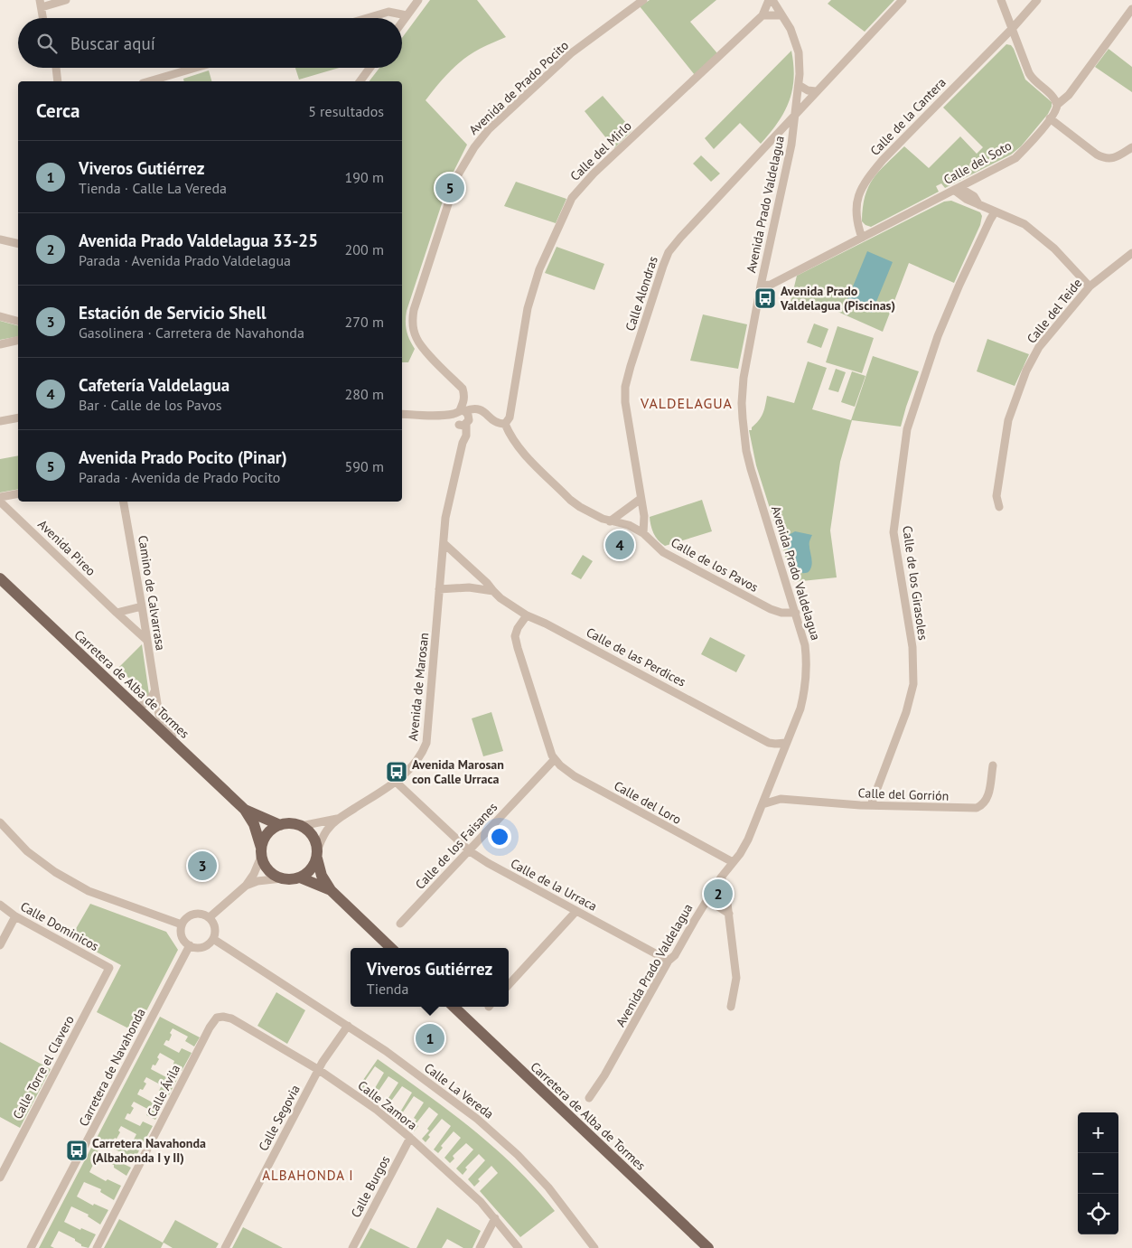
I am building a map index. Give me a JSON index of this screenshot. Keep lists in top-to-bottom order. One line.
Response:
{"streets":{"main road":["Carretera de Alba de Tormes"],"street":["Avenida de Prado Pocito","Calle de la Cantera","Calle del Mirlo","Calle del Soto","Avenida Prado Valdelagua","Calle Alondras","Calle del Teide","Avenida Pireo","Calle de los Pavos","Calle de los Girasoles","Camino de Calvarrasa","Calle de las Perdices","Avenida de Marosan","Calle del Gorrión","Calle del Loro","Calle de los Faisanes","Calle de la Urraca","Calle Dominicos","Calle Torre el Clavero","Carretera de Navahonda","Calle Ávila","Calle La Vereda","Calle Zamora","Calle Segovia","Calle Burgos"]},"crossings":[["Avenida de Prado Pocito","Calle de las Perdices"],["Avenida de Prado Pocito","Avenida de Marosan"],["Calle de la Cantera","Calle del Soto"],["Calle del Mirlo","Avenida Prado Valdelagua"],["Calle del Mirlo","Calle de los Pavos"],["Calle del Soto","Avenida Prado Valdelagua"],["Avenida Prado Valdelagua","Calle Alondras"],["Avenida Prado Valdelagua","Calle de los Pavos"],["Avenida Prado Valdelagua","Calle de las Perdices"],["Avenida Prado Valdelagua","Calle del Gorrión"],["Avenida Prado Valdelagua","Calle del Loro"],["Avenida Prado Valdelagua","Calle de la Urraca"],["Calle Alondras","Calle de los Pavos"],["Avenida Pireo","Camino de Calvarrasa"],["Calle de los Girasoles","Calle del Gorrión"],["Camino de Calvarrasa","Carretera de Alba de Tormes"],["Calle de las Perdices","Avenida de Marosan"],["Carretera de Alba de Tormes","Avenida de Marosan"],["Avenida de Marosan","Calle de la Urraca"],["Calle del Loro","Calle de los Faisanes"],["Calle de los Faisanes","Calle de la Urraca"],["Calle Dominicos","Calle Torre el Clavero"],["Carretera de Navahonda","Calle La Vereda"],["Calle Ávila","Calle Zamora"],["Calle La Vereda","Calle Segovia"],["Calle Zamora","Calle Segovia"],["Calle Zamora","Calle Burgos"]],"districts":["VALDELAGUA","ALBAHONDA I"],"places":{"bus stop":["Avenida Prado Valdelagua (Piscinas)","Avenida Marosan con Calle Urraca","Carretera Navahonda (Albahonda I y II)"]},"page":{"search":"Buscar aquí","heading":["Cerca","5 resultados"],"list":[{"mark":"1","name":"Viveros Gutiérrez","note":"Tienda · Calle La Vereda","value":"190 m"},{"mark":"2","name":"Avenida Prado Valdelagua 33-25","note":"Parada · Avenida Prado Valdelagua","value":"200 m"},{"mark":"3","name":"Estación de Servicio Shell","note":"Gasolinera · Carretera de Navahonda","value":"270 m"},{"mark":"4","name":"Cafetería Valdelagua","note":"Bar · Calle de los Pavos","value":"280 m"},{"mark":"5","name":"Avenida Prado Pocito (Pinar)","note":"Parada · Avenida de Prado Pocito","value":"590 m"}],"pins":["5","4","3","2","1"],"popup":["Viveros Gutiérrez","Tienda"],"map_buttons":["+","−"]}}
